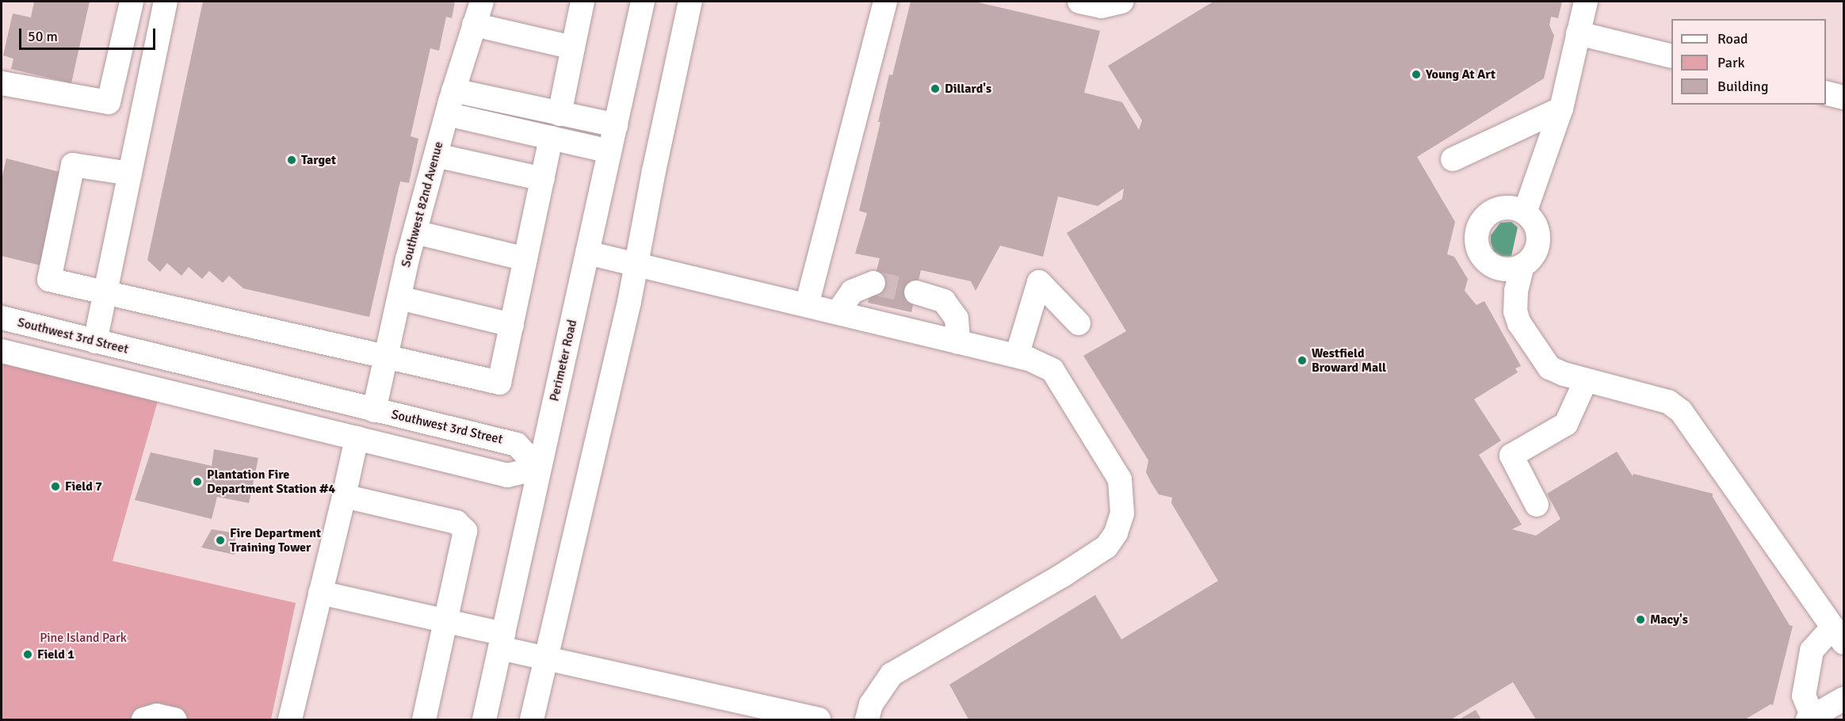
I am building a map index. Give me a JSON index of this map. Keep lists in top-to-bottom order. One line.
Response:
{"streets":{"street":["Southwest 82nd Avenue","Southwest 3rd Street","Perimeter Road"]},"crossings":[["Southwest 82nd Avenue","Southwest 3rd Street"],["Southwest 3rd Street","Perimeter Road"]],"parks":["Pine Island Park"],"places":["Young At Art","Dillard's","Target","Westfield Broward Mall","Plantation Fire Department Station #4","Field 7","Fire Department Training Tower","Macy's","Field 1"],"legend":["Road","Park","Building"],"scale_bar":"50 m"}
